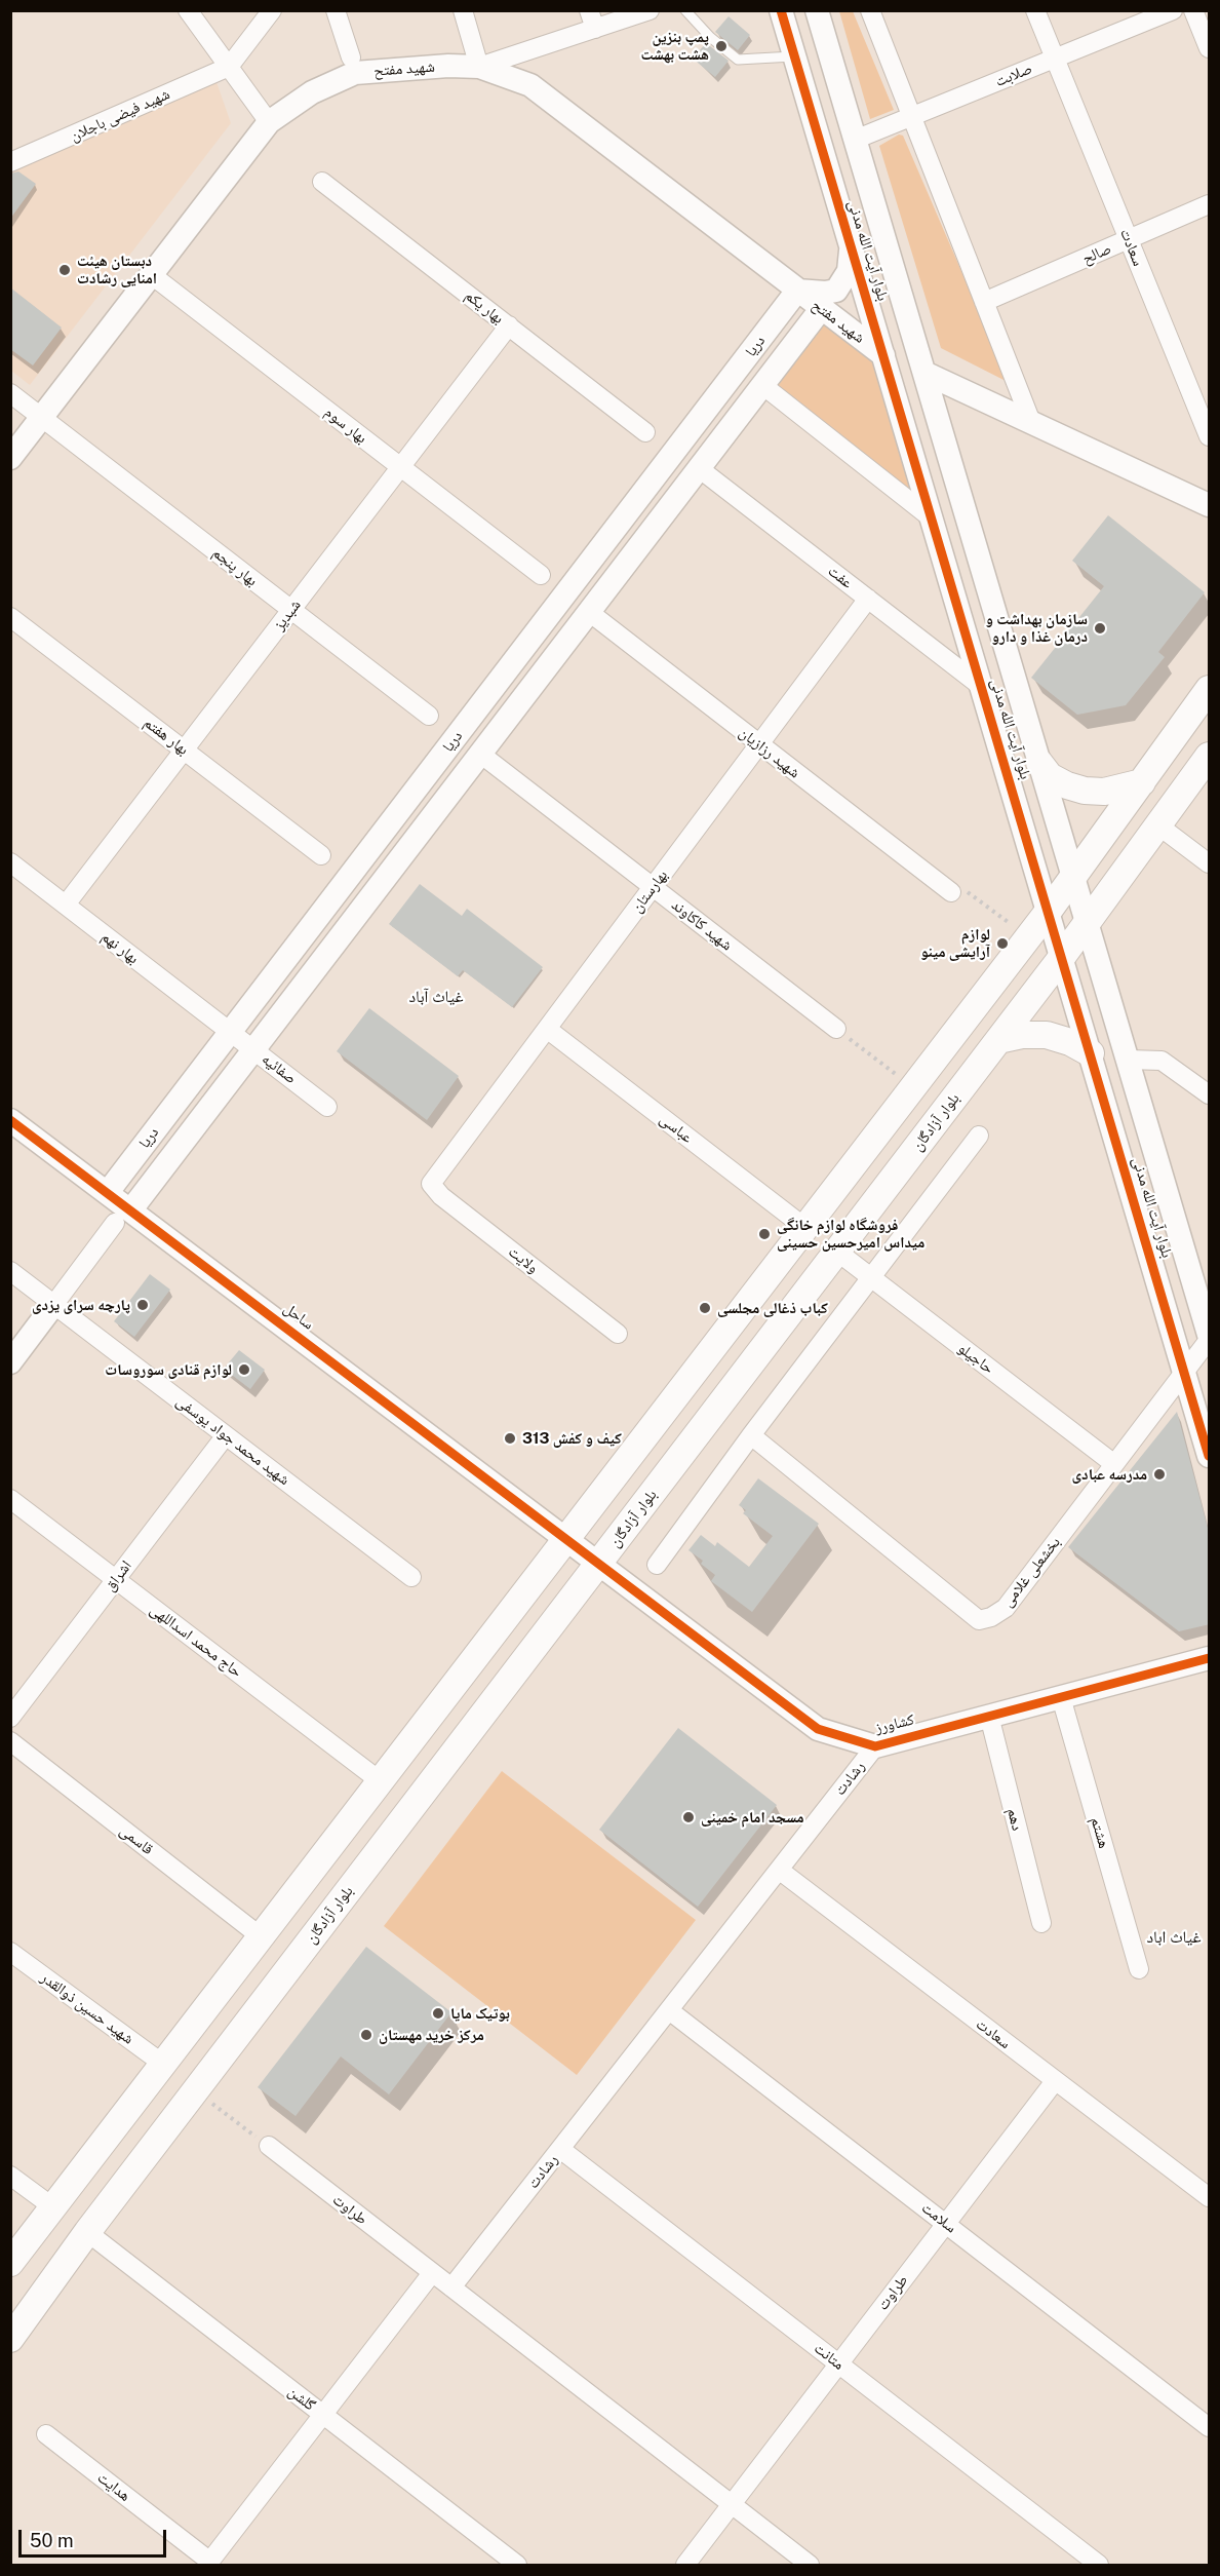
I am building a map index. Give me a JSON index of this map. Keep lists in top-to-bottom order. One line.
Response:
{"streets":{"main road":["بلوار آزادگان"],"street":["شهید مفتح","صلابت","شهید فیضی باجلان","سعادت","بلوار آیت الله مدنی","صالح","بهار یکم","دریا","بهار سوم","بهار پنجم","عفت","شبدیز","بهار هفتم","شهید رزازیان","بهارستان","شهید کاکاوند","بهار نهم","صفائیه","عباسی","ولایت","ساحل","حاجیلو","شهید محمد جواد یوسفی","بخشعلی غلامی","اشراق","حاج محمد اسداللهی","کشاورز","رشادت","دهم","هشتم","قاسمی","شهید حسین ذوالقدر","طراوت","سلامت","متانت","گلشن","هدایت"]},"crossings":[["شهید مفتح","بلوار آیت الله مدنی"],["شهید مفتح","دریا"],["شهید مفتح","بهار سوم"],["شهید مفتح","بهار پنجم"],["صلابت","سعادت"],["صلابت","بلوار آیت الله مدنی"],["سعادت","صالح"],["سعادت","رشادت"],["سعادت","طراوت"],["بلوار آیت الله مدنی","عفت"],["بلوار آیت الله مدنی","بلوار آزادگان"],["بلوار آیت الله مدنی","بخشعلی غلامی"],["بهار یکم","شبدیز"],["دریا","عفت"],["دریا","شهید رزازیان"],["دریا","شهید کاکاوند"],["دریا","بهار نهم"],["دریا","صفائیه"],["دریا","ساحل"],["بهار سوم","شبدیز"],["بهار پنجم","شبدیز"],["عفت","بهارستان"],["شبدیز","بهار هفتم"],["شبدیز","بهار نهم"],["شهید رزازیان","بهارستان"],["بهارستان","شهید کاکاوند"],["بهارستان","عباسی"],["بهارستان","ولایت"],["بهار نهم","صفائیه"],["بلوار آزادگان","ساحل"],["بلوار آزادگان","حاجیلو"],["بلوار آزادگان","کشاورز"],["بلوار آزادگان","گلشن"],["ساحل","کشاورز"],["حاجیلو","بخشعلی غلامی"],["شهید محمد جواد یوسفی","اشراق"],["اشراق","حاج محمد اسداللهی"],["کشاورز","رشادت"],["کشاورز","دهم"],["کشاورز","هشتم"],["رشادت","سلامت"],["رشادت","متانت"],["طراوت","سلامت"],["طراوت","متانت"]],"districts":["غیاث آباد","غیاث اباد"],"places":["پمپ بنزین هشت بهشت","دبستان هیئت امنایی رشادت","سازمان بهداشت و درمان غذا و دارو","لوازم آرایشی مینو","فروشگاه لوازم خانگی میداس امیرحسین حسینی","پارچه سرای یزدی","کباب ذغالی مجلسی","لوازم قنادی سوروسات","کیف و کفش 313","مدرسه عبادی","مسجد امام خمینی","بوتیک مایا","مرکز خرید مهستان"],"scale_bar":"50 m"}
